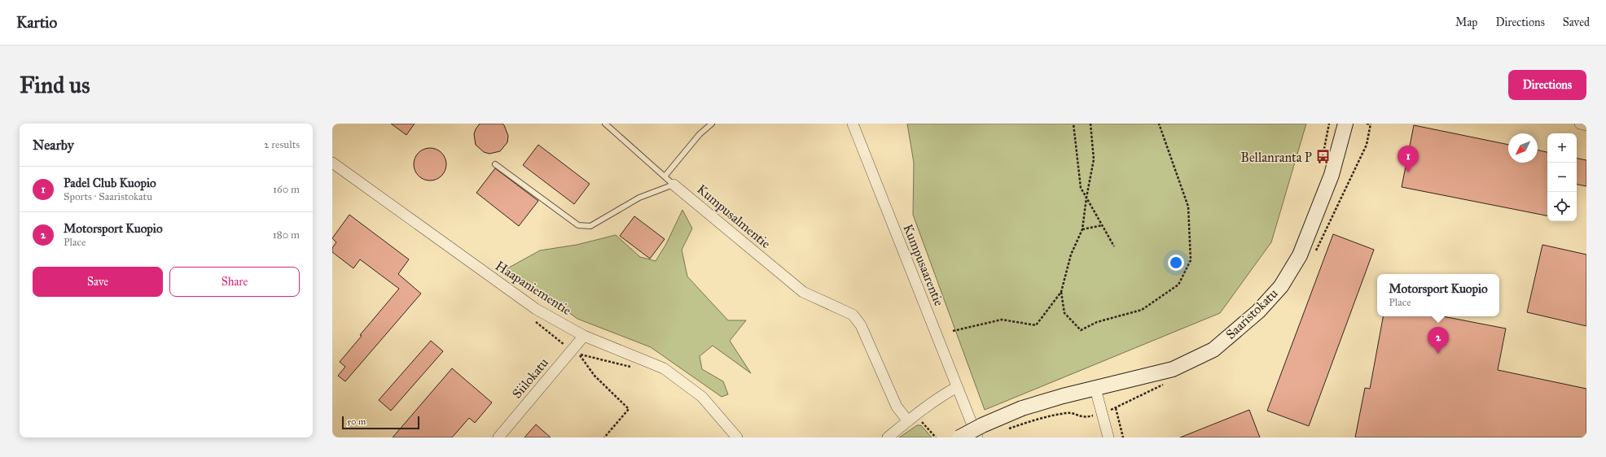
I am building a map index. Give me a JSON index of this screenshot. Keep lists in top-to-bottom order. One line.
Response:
{"streets":{"main road":["Saaristokatu"],"street":["Kumpusalmentie","Kumpusaarentie","Haapaniementie","Siilokatu"]},"crossings":[["Haapaniementie","Siilokatu"]],"places":{"bus stop":["Bellanranta P"]},"scale_bar":"50 m","north":"bottom left","page":{"header":"Kartio","nav":["Map","Directions","Saved"],"buttons":["Directions",["Save","Share"]],"title":"Find us","heading":["Nearby","2 results"],"map_buttons":["+","−"],"pins":["1","2"],"list":[{"mark":"1","name":"Padel Club Kuopio","note":"Sports · Saaristokatu","value":"160 m"},{"mark":"2","name":"Motorsport Kuopio","note":"Place","value":"180 m"}],"popup":["Motorsport Kuopio","Place"],"scale":"50 m"}}
